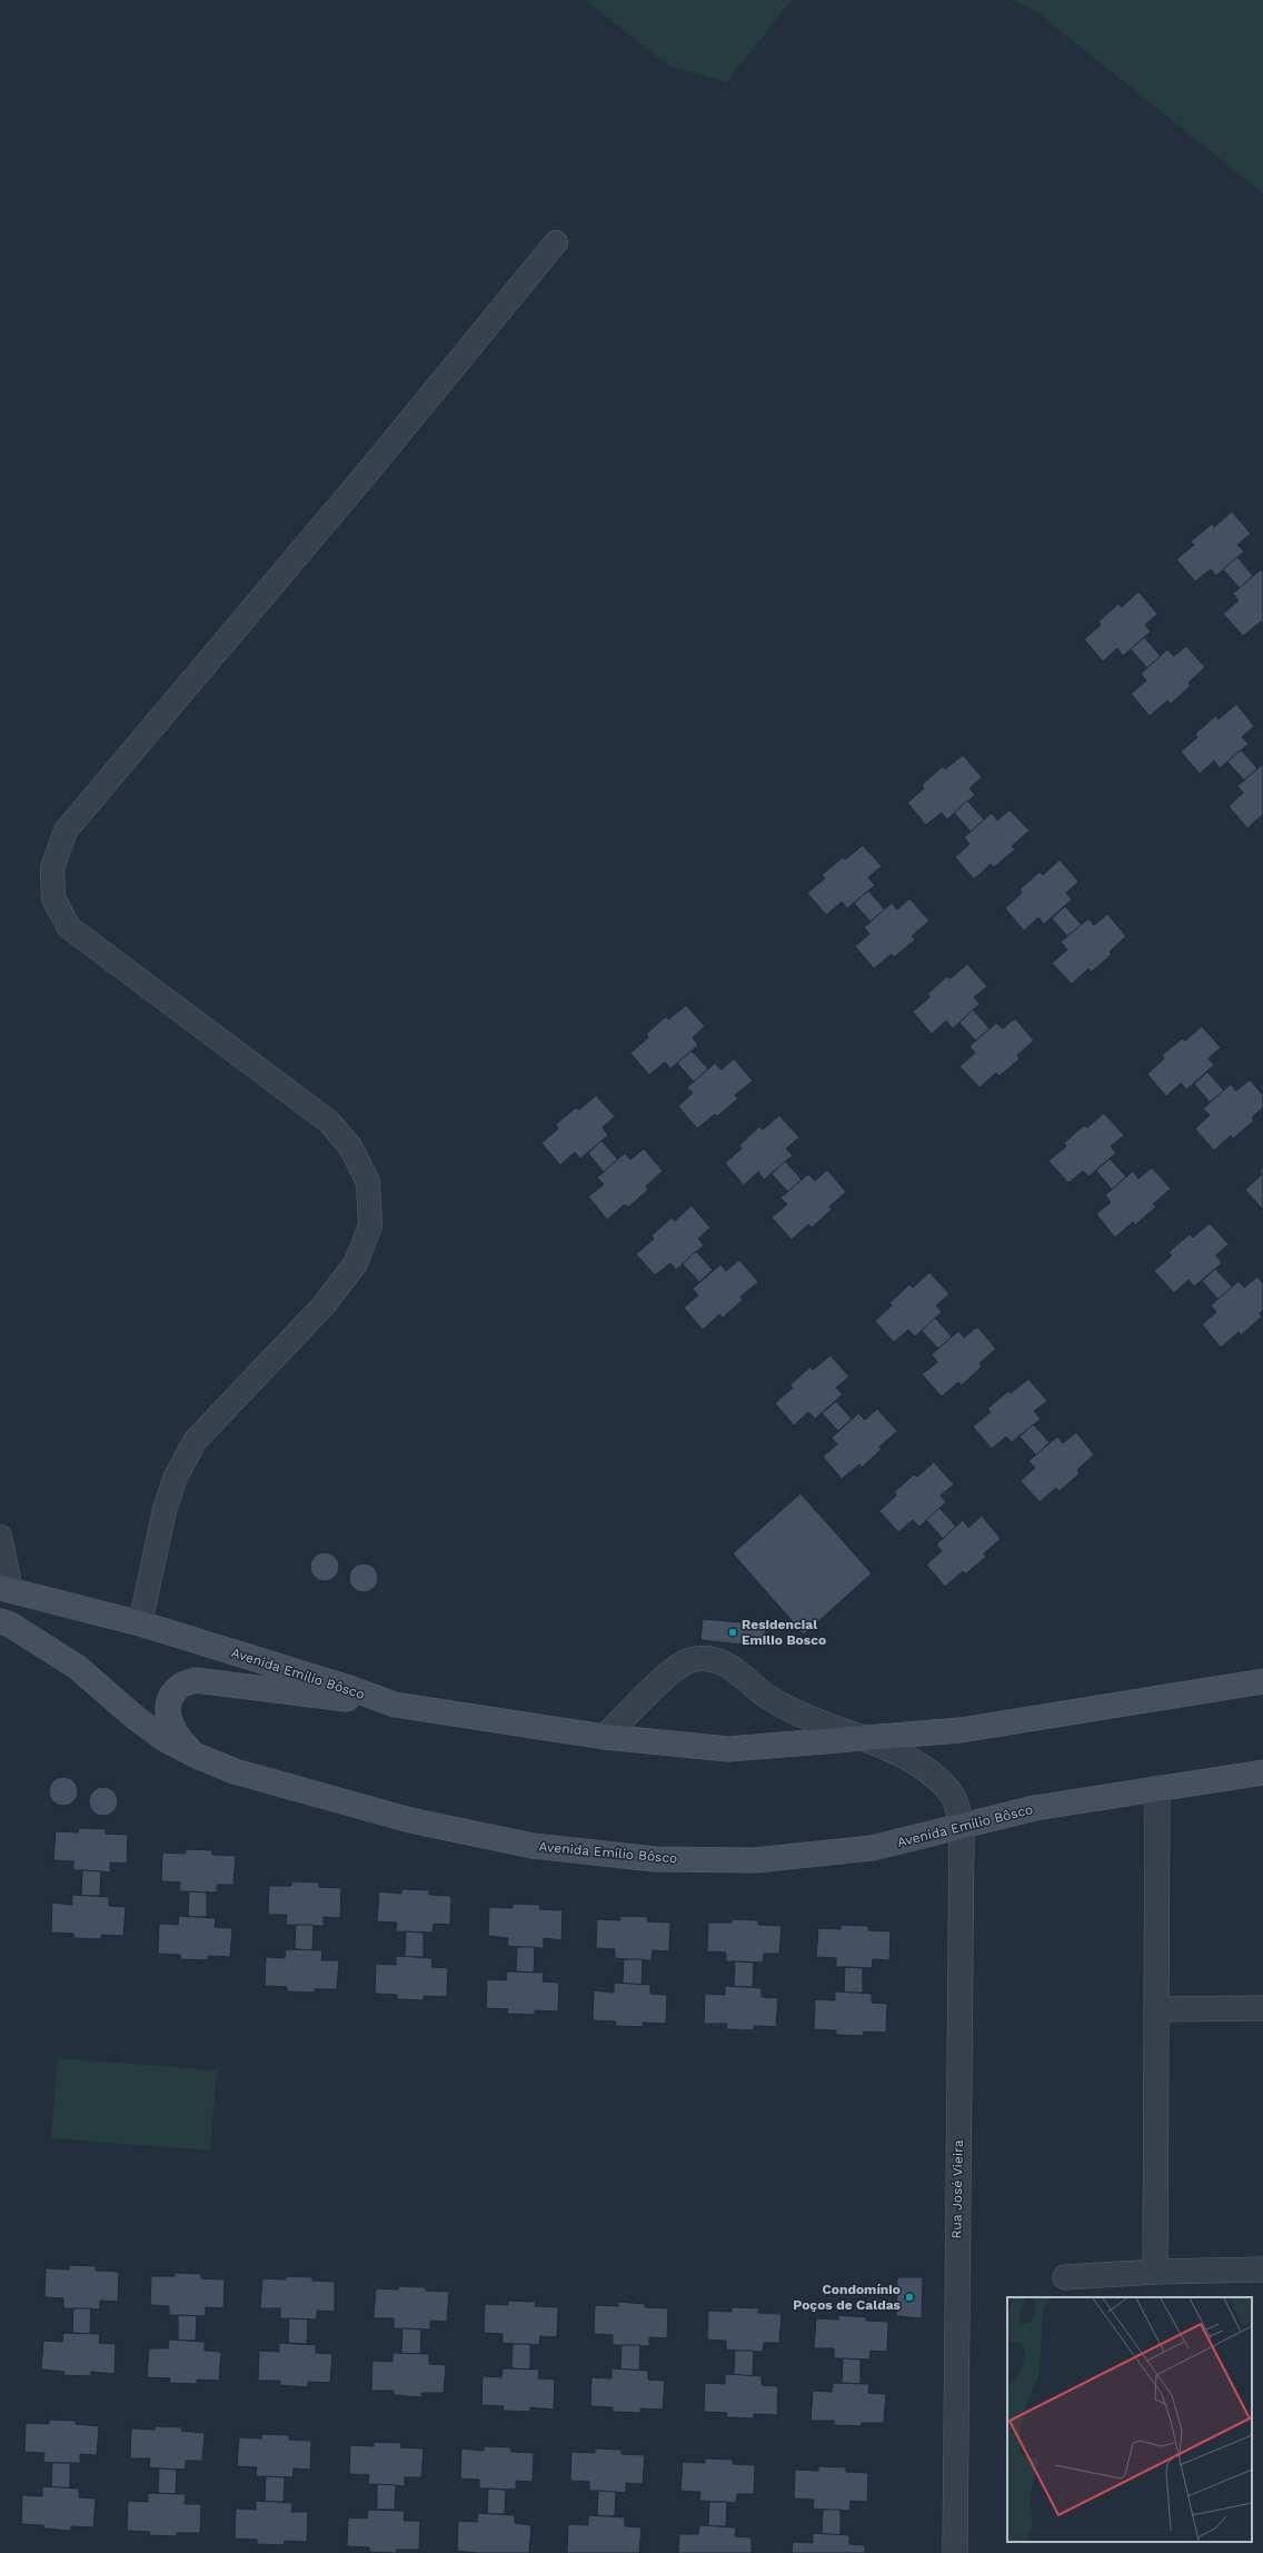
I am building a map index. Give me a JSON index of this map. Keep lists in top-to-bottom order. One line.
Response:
{"streets":{"main road":["Avenida Emílio Bôsco"],"street":["Rua José Vieira"]},"crossings":[["Avenida Emílio Bôsco","Rua José Vieira"]],"places":["Residencial Emilio Bosco","Condomínio Poços de Caldas"]}
